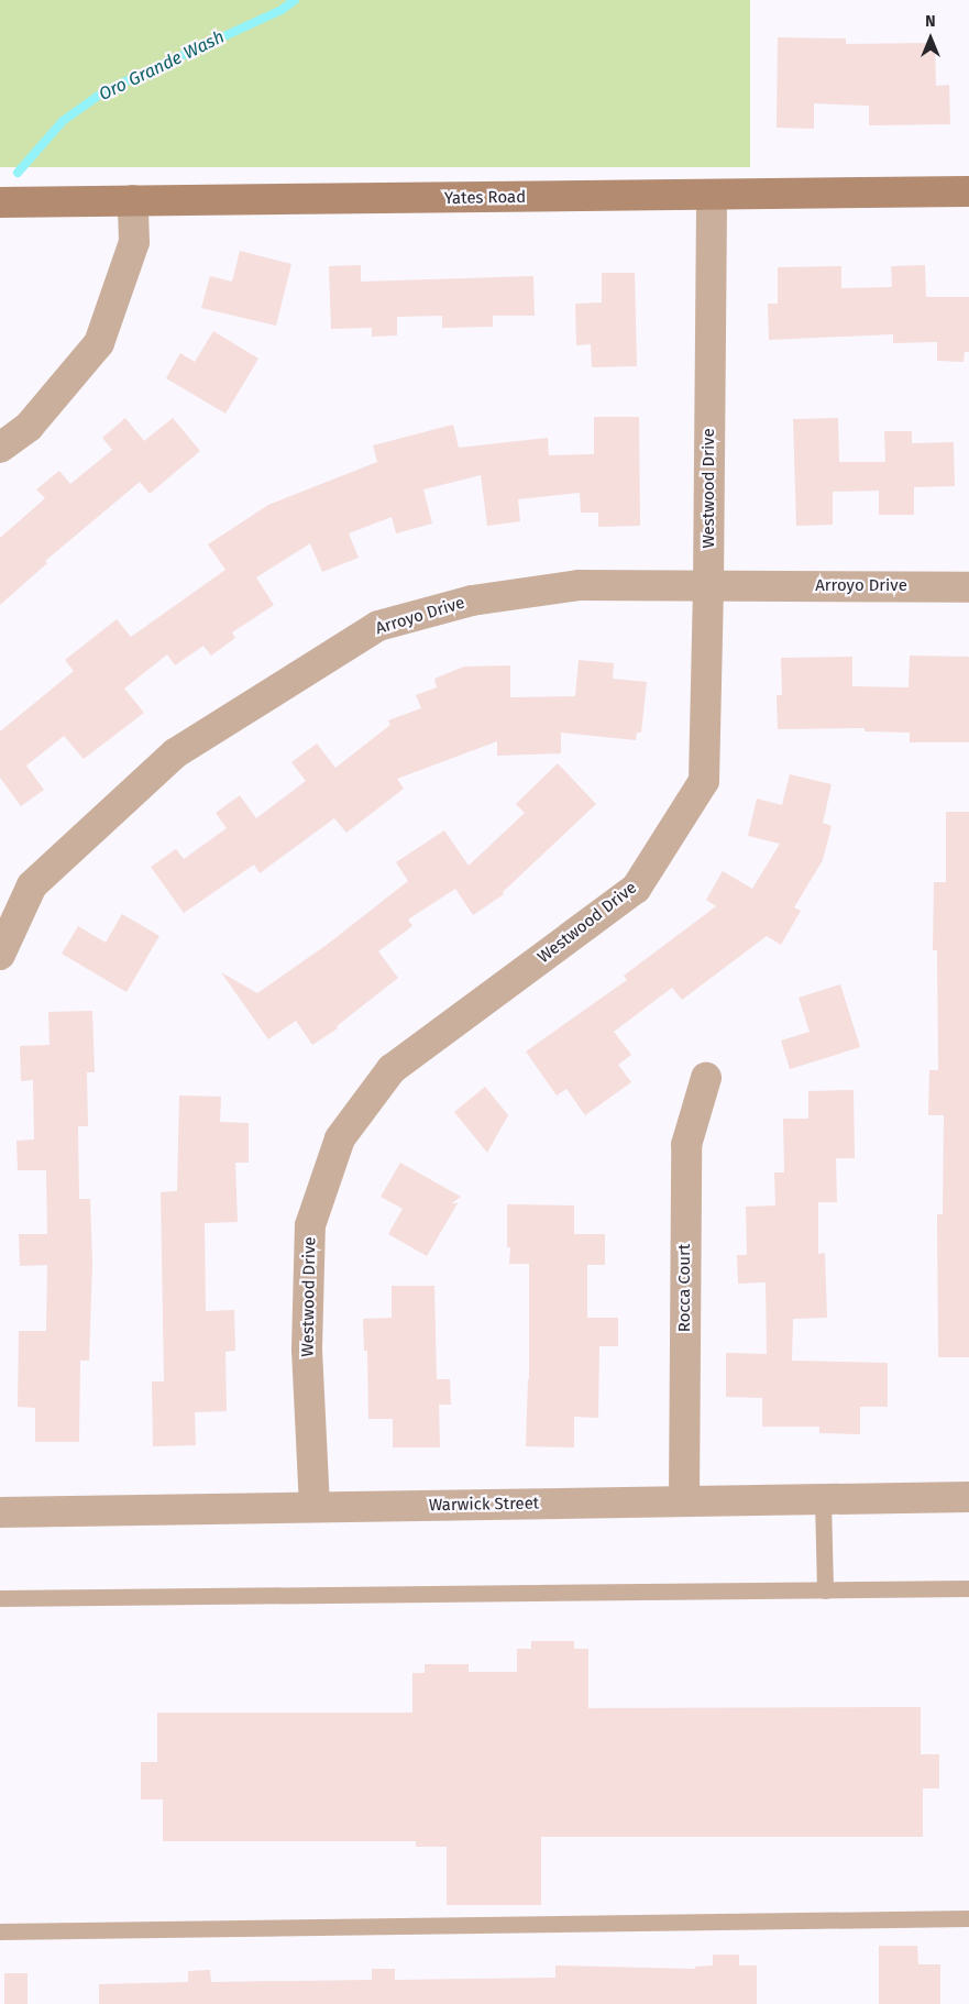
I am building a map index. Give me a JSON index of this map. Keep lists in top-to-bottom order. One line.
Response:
{"streets":{"street":["Yates Road","Westwood Drive","Arroyo Drive","Rocca Court","Warwick Street"]},"crossings":[["Yates Road","Westwood Drive"],["Westwood Drive","Arroyo Drive"],["Westwood Drive","Warwick Street"],["Rocca Court","Warwick Street"]],"water":["Oro Grande Wash"],"north":"top"}
